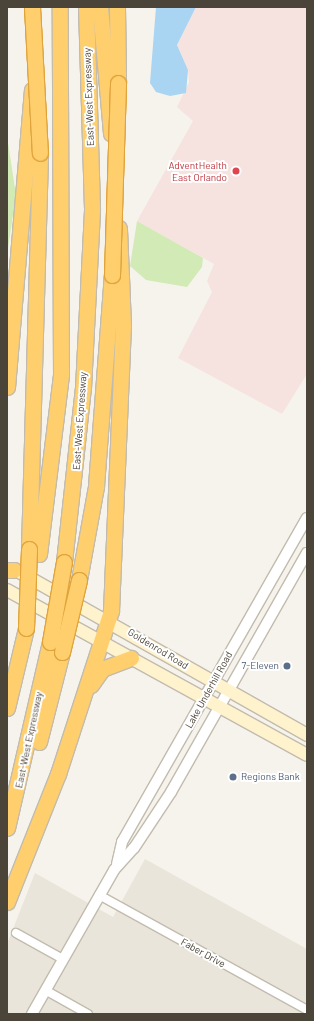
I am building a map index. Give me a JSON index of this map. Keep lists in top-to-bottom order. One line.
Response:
{"streets":{"highway":["East-West Expressway"],"main road":["Goldenrod Road"],"street":["Lake Underhill Road","Faber Drive"]},"crossings":[["Goldenrod Road","Lake Underhill Road"],["Lake Underhill Road","Faber Drive"]],"places":["AdventHealth East Orlando","7-Eleven","Regions Bank"]}
